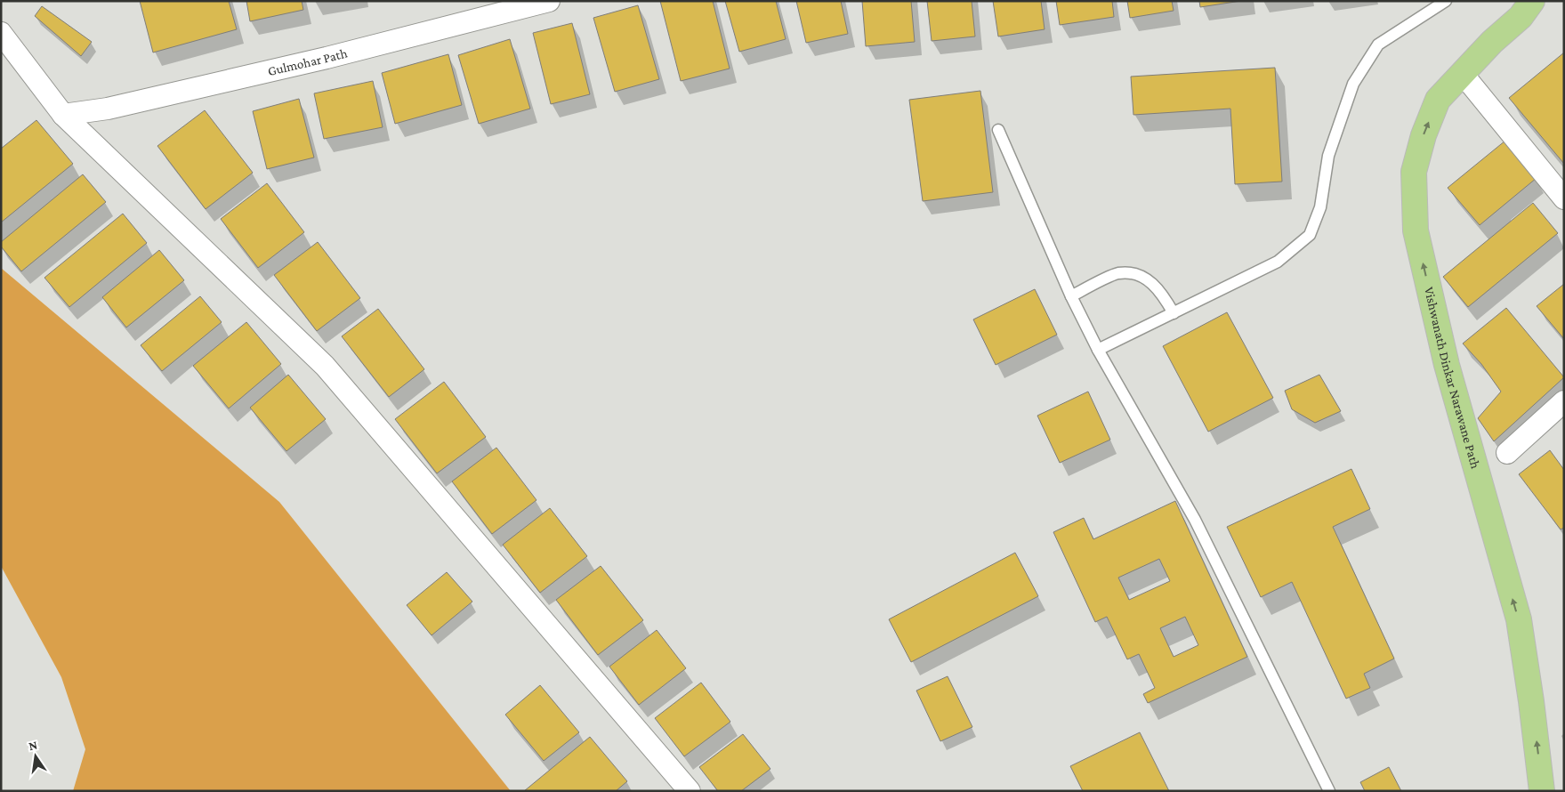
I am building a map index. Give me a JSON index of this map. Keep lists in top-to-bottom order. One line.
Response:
{"streets":{"main road":["Vishwanath Dinkar Narawane Path"],"street":["Gulmohar Path"]},"one_way":["Vishwanath Dinkar Narawane Path"],"north":"top"}
